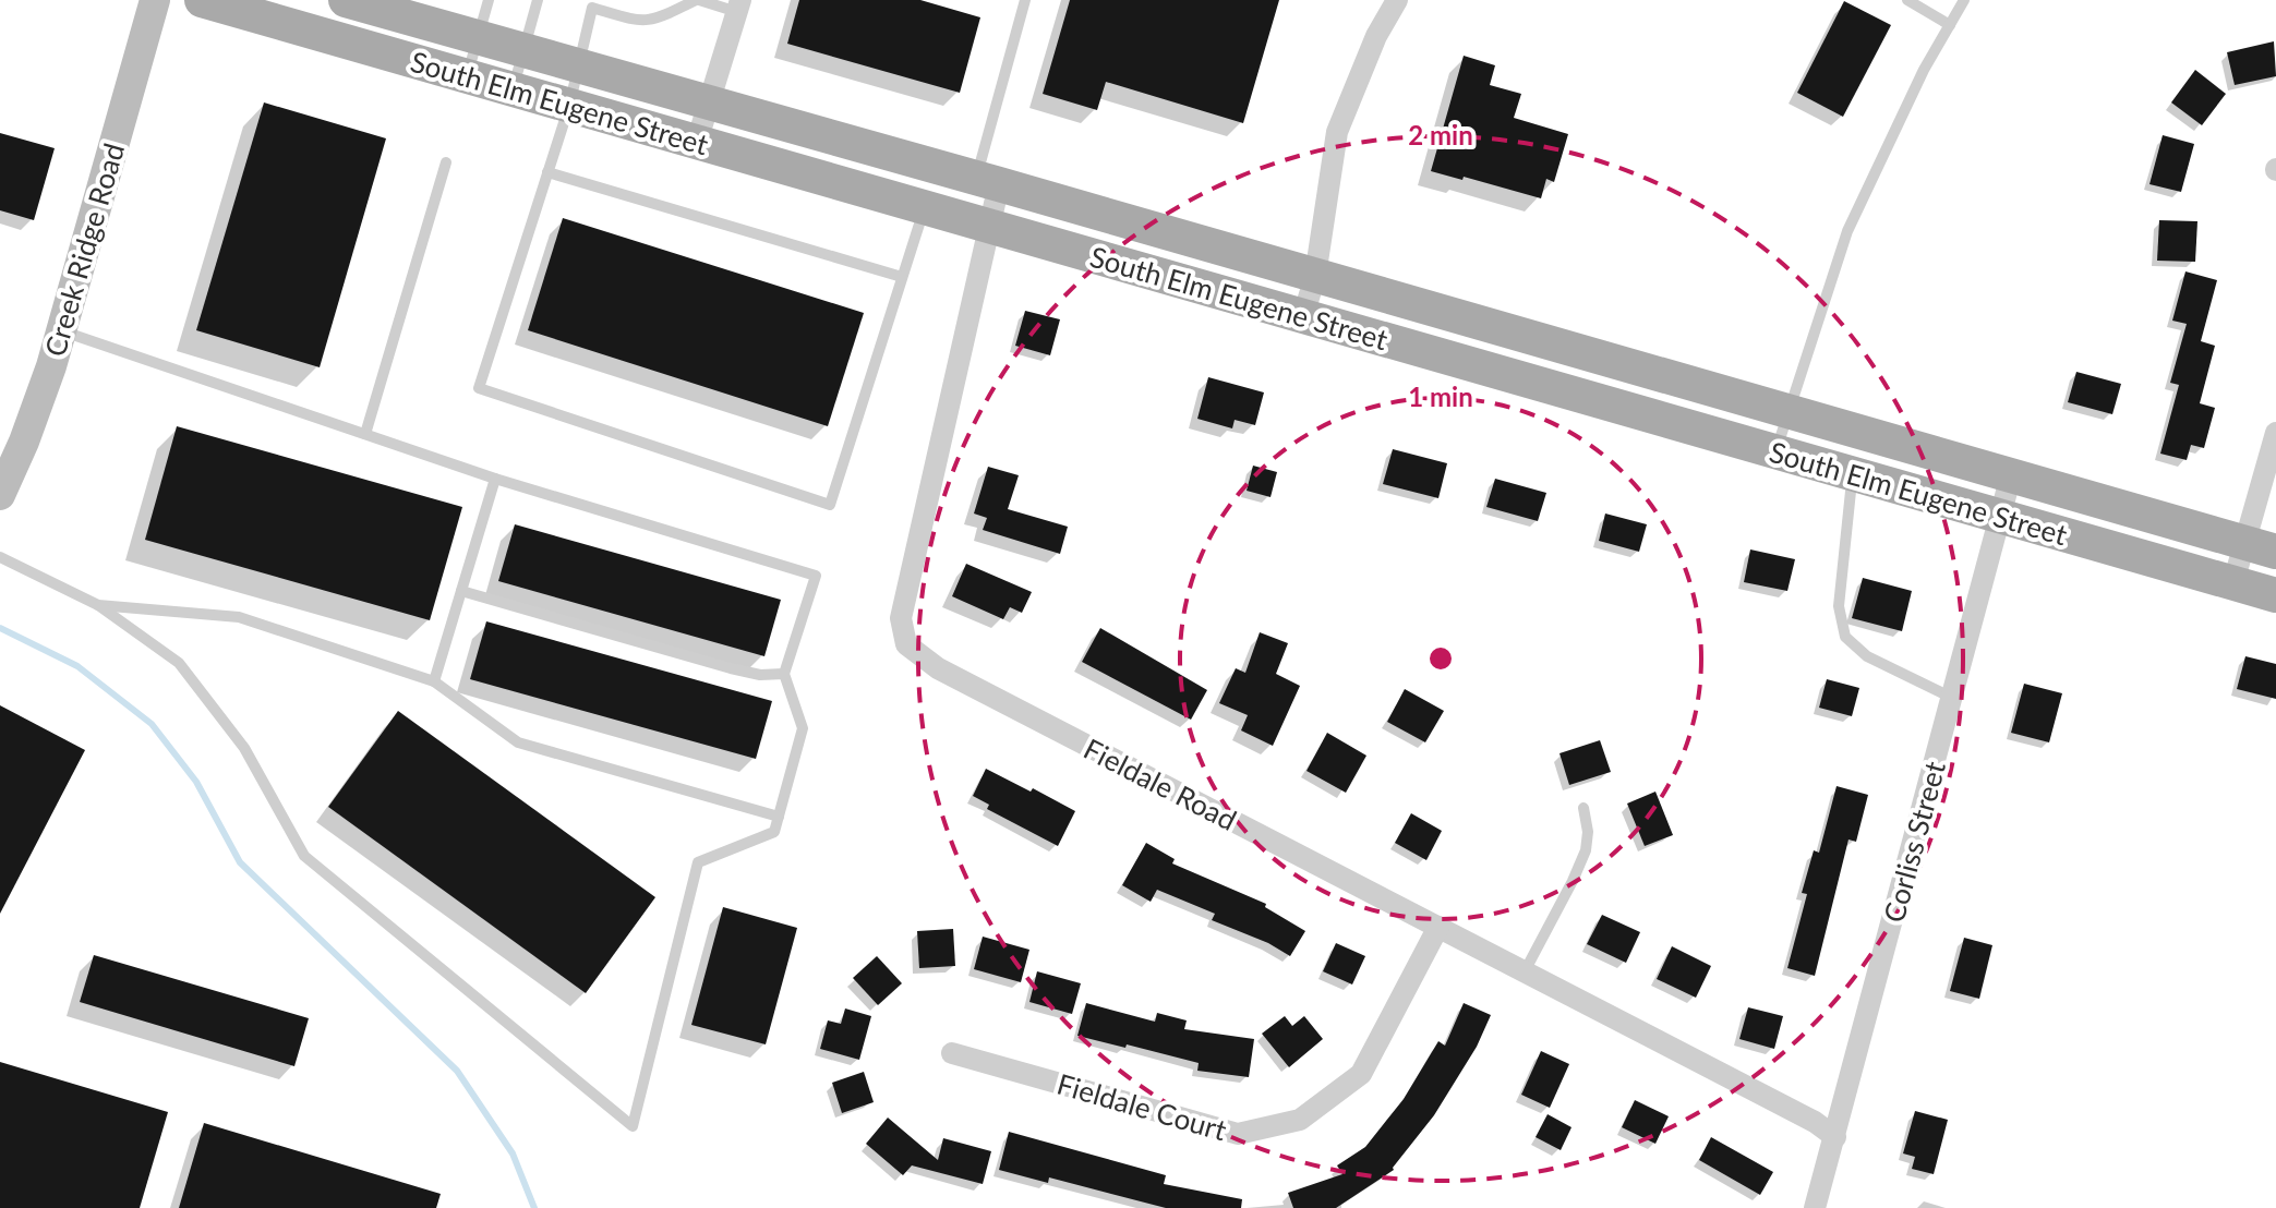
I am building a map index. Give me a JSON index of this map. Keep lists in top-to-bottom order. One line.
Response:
{"streets":{"main road":["South Elm Eugene Street","Creek Ridge Road"],"street":["Fieldale Road","Corliss Street","Fieldale Court"]},"crossings":[["South Elm Eugene Street","Fieldale Road"],["South Elm Eugene Street","Corliss Street"],["Fieldale Road","Corliss Street"],["Fieldale Road","Fieldale Court"]],"rings":["2 min","1 min"]}
